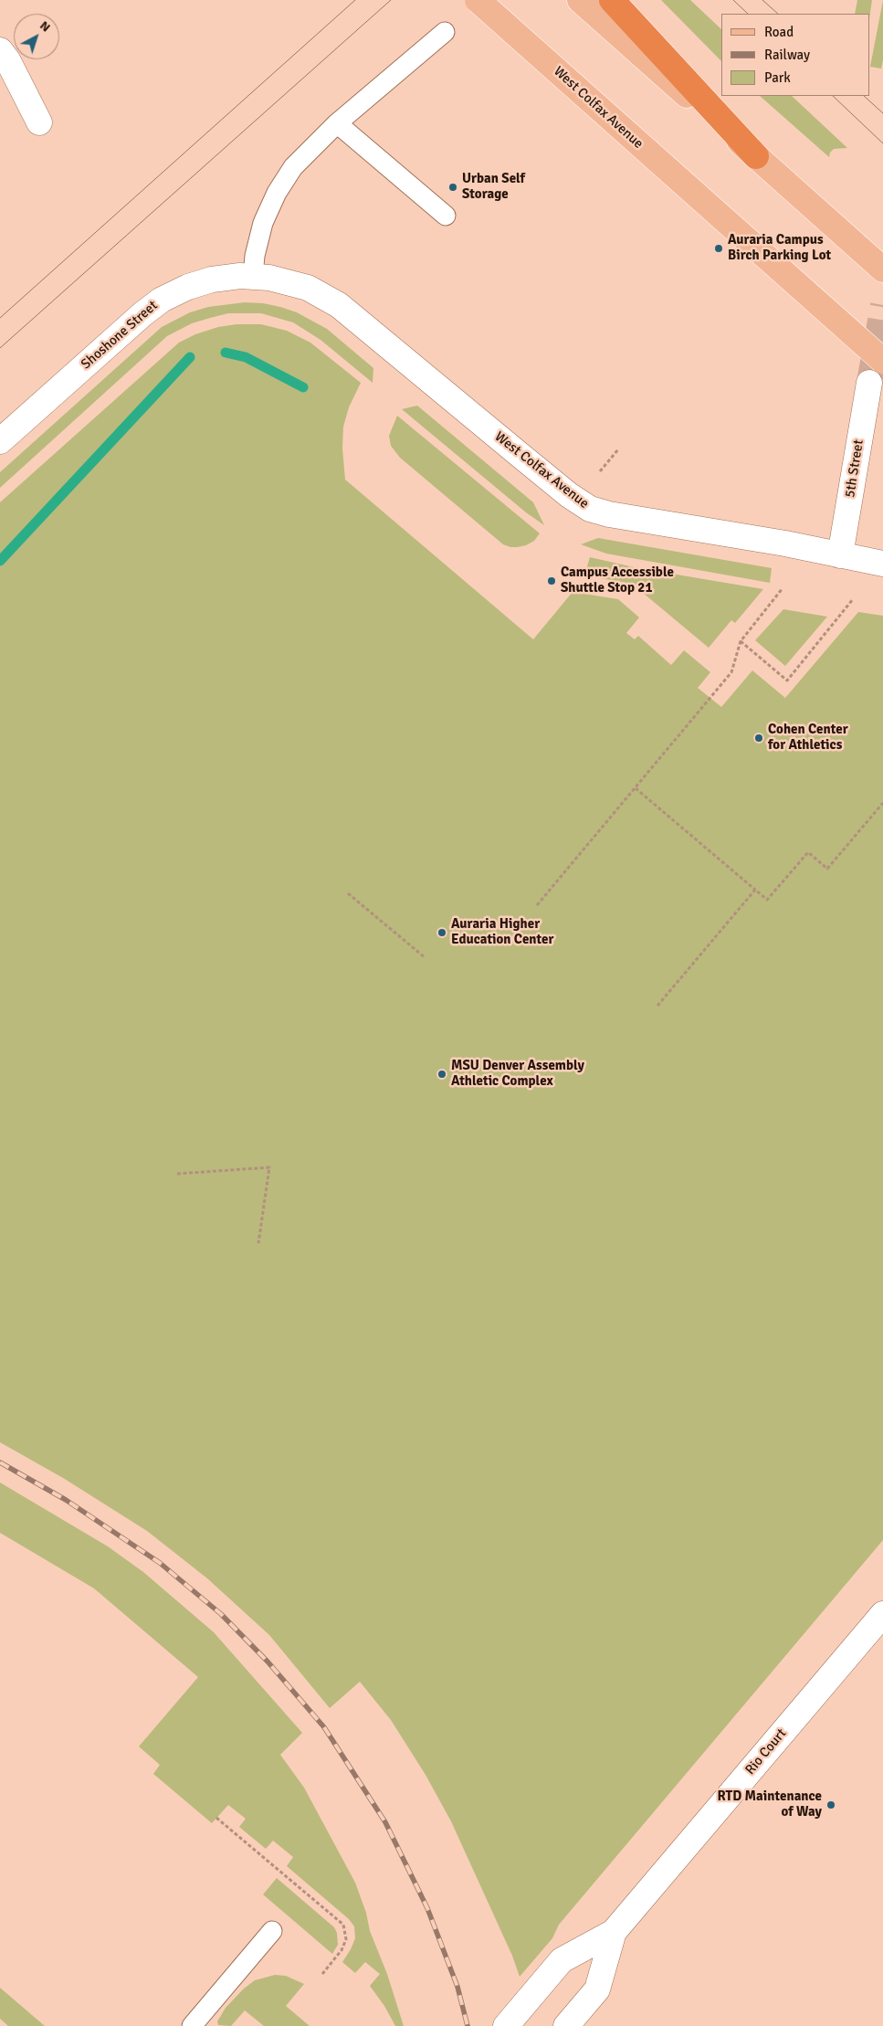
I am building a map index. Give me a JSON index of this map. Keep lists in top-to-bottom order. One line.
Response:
{"streets":{"main road":["West Colfax Avenue"],"street":["Shoshone Street","5th Street","Rio Court"]},"crossings":[["West Colfax Avenue","Shoshone Street"],["West Colfax Avenue","5th Street"]],"places":["Urban Self Storage","Auraria Campus Birch Parking Lot","Campus Accessible Shuttle Stop 21","Cohen Center for Athletics","Auraria Higher Education Center","MSU Denver Assembly Athletic Complex","RTD Maintenance of Way"],"legend":["Road","Railway","Park"],"north":"top right"}
